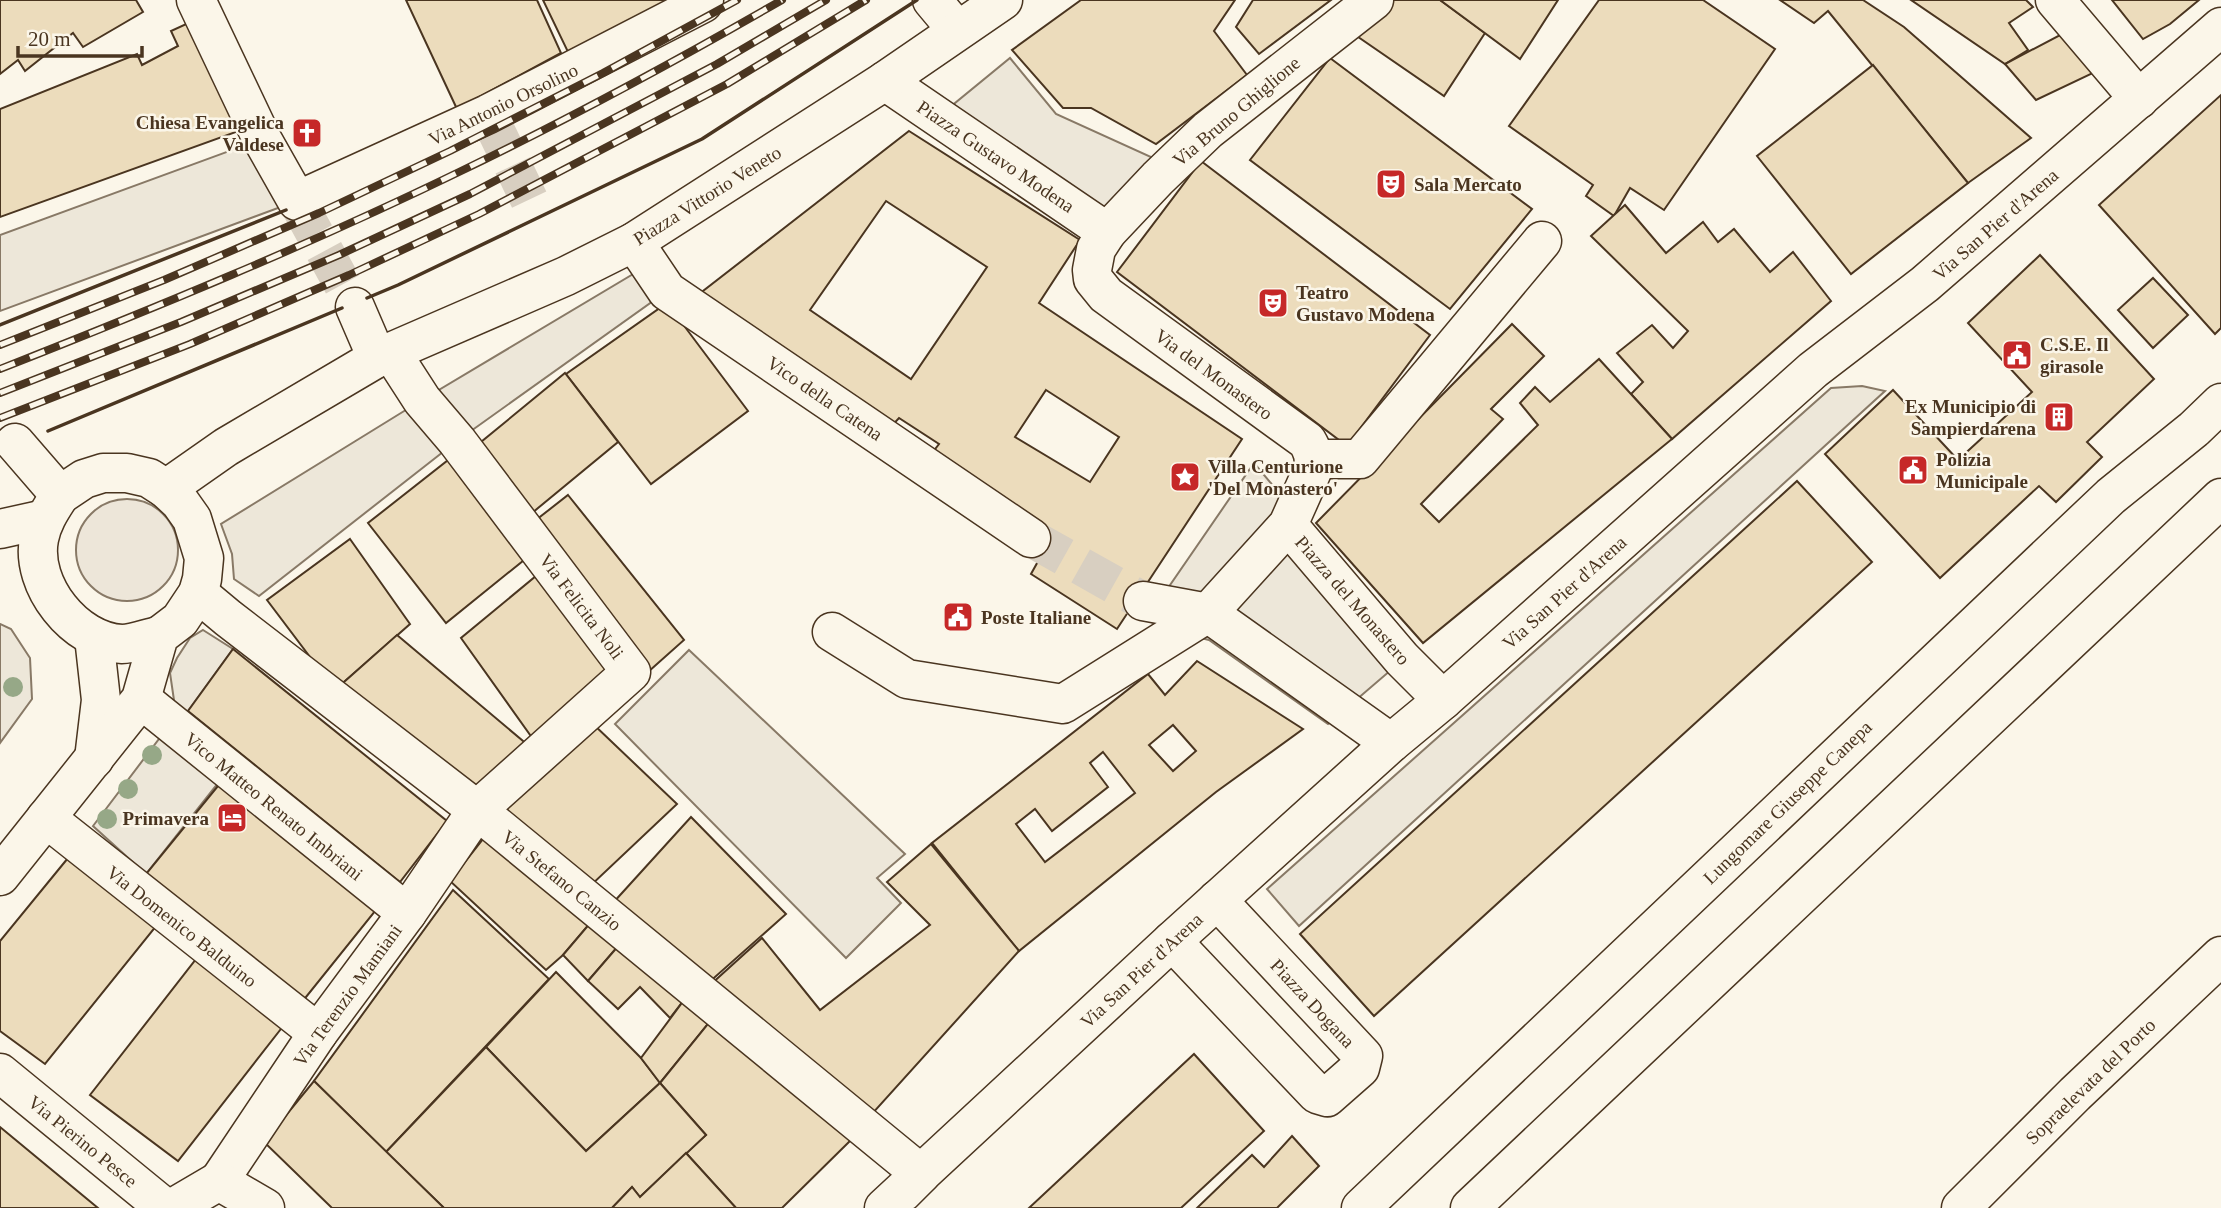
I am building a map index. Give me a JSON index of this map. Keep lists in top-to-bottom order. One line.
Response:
{"streets":{"main road":["Via Antonio Orsolino","Via Bruno Ghiglione","Piazza Gustavo Modena","Piazza Vittorio Veneto","Via San Pier d'Arena","Via del Monastero","Vico della Catena","Piazza del Monastero","Via Felicita Noli","Lungomare Giuseppe Canepa","Vico Matteo Renato Imbriani","Via Stefano Canzio","Via Domenico Balduino","Via Terenzio Mamiani","Piazza Dogana","Sopraelevata del Porto","Via Pierino Pesce"]},"crossings":[["Via Bruno Ghiglione","Piazza Gustavo Modena"],["Via Bruno Ghiglione","Via del Monastero"],["Piazza Gustavo Modena","Piazza Vittorio Veneto"],["Piazza Gustavo Modena","Via del Monastero"],["Piazza Vittorio Veneto","Vico della Catena"],["Piazza Vittorio Veneto","Via Felicita Noli"],["Piazza Vittorio Veneto","Via Stefano Canzio"],["Via San Pier d'Arena","Piazza del Monastero"],["Via San Pier d'Arena","Via Stefano Canzio"],["Via San Pier d'Arena","Piazza Dogana"],["Via Felicita Noli","Via Stefano Canzio"],["Via Felicita Noli","Via Terenzio Mamiani"],["Vico Matteo Renato Imbriani","Via Terenzio Mamiani"],["Via Stefano Canzio","Via Terenzio Mamiani"],["Via Domenico Balduino","Via Terenzio Mamiani"]],"places":{"church":["Chiesa Evangelica Valdese"],"theatre":["Sala Mercato","Teatro Gustavo Modena"],"public building":["C.S.E. Il girasole","Polizia Municipale","Poste Italiane"],"building":["Ex Municipio di Sampierdarena"],"place":["Villa Centurione 'Del Monastero'"],"hotel":["Primavera"]},"scale_bar":"20 m"}
